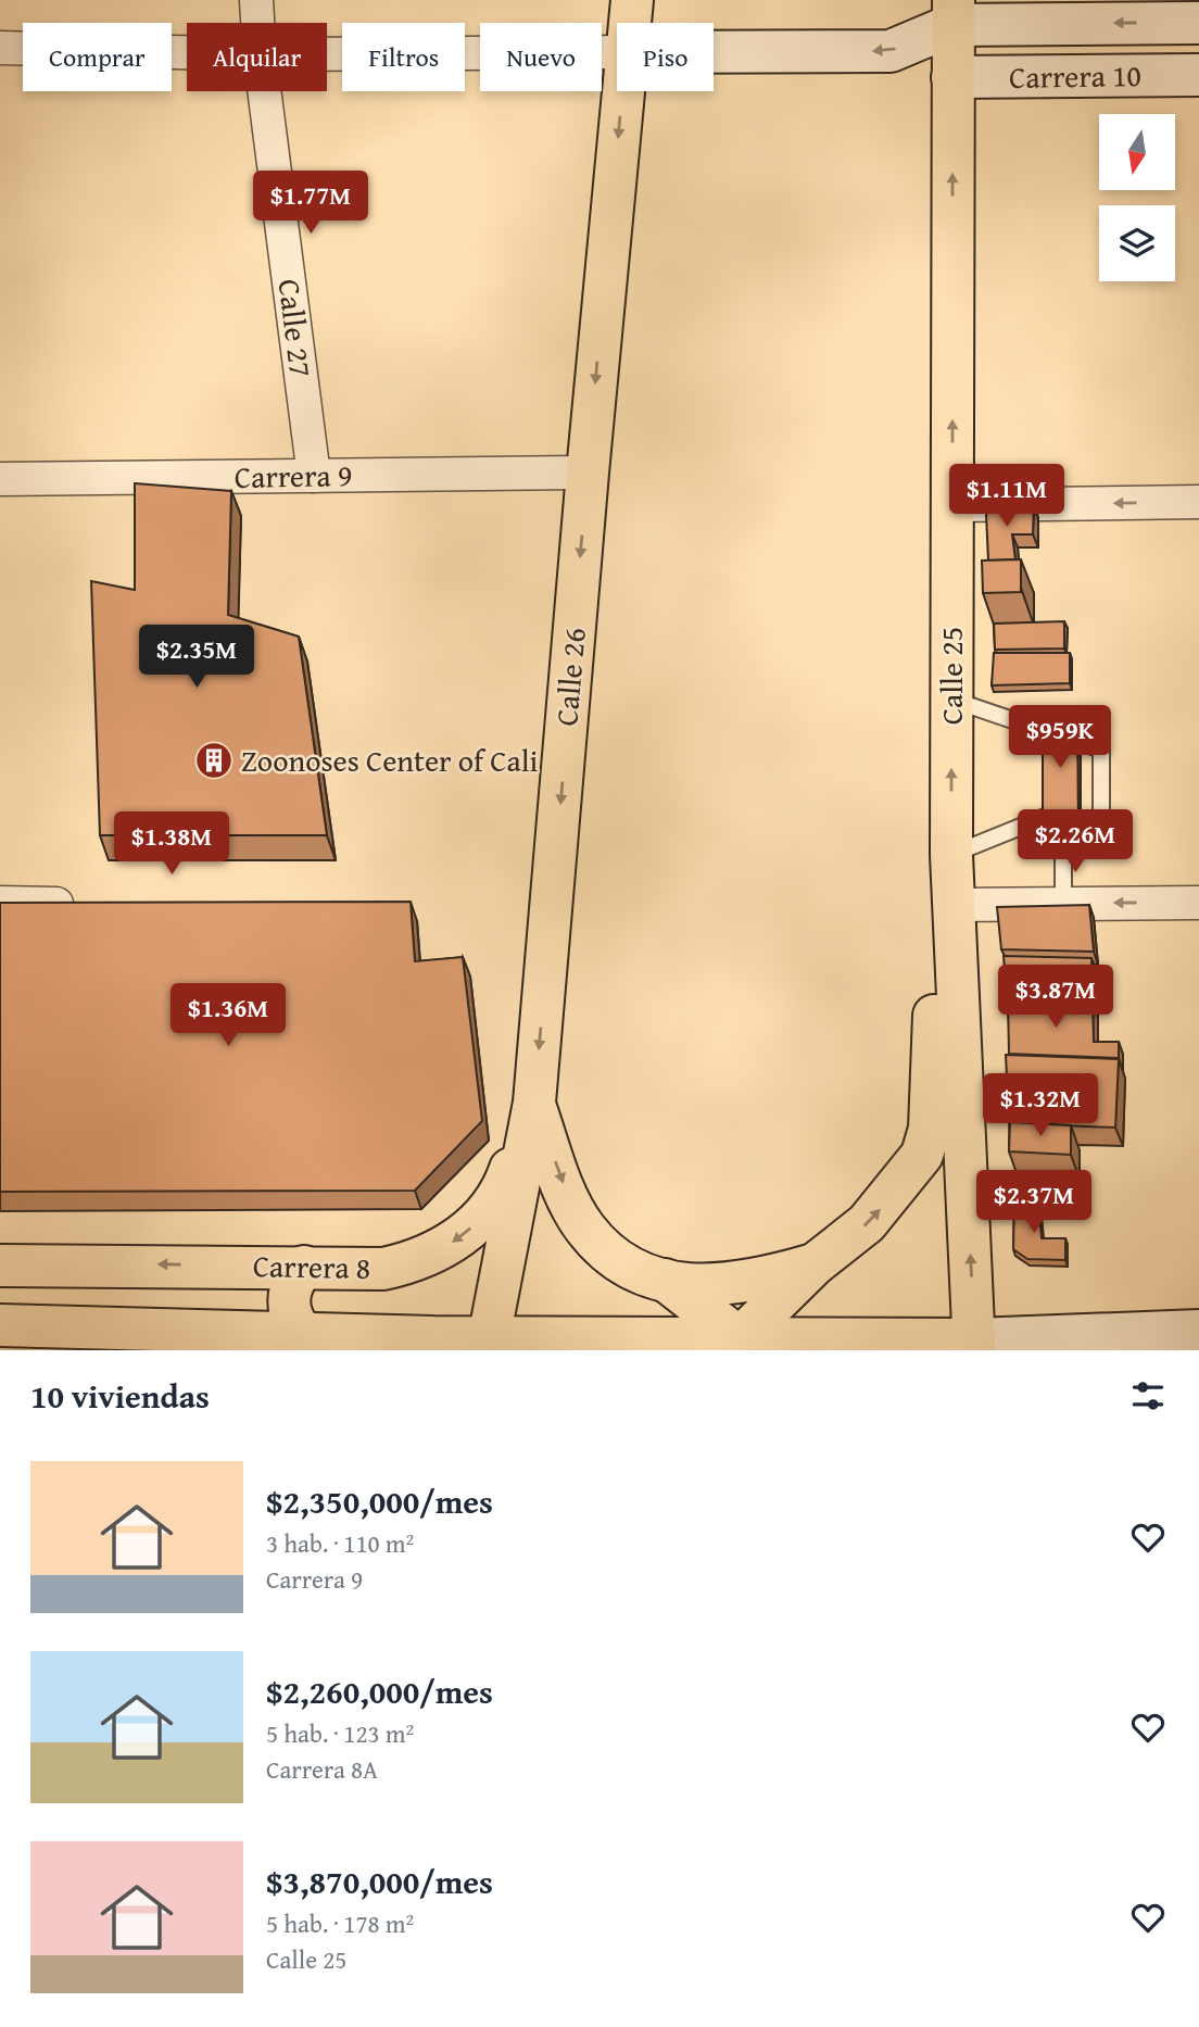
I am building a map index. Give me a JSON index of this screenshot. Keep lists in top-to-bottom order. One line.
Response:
{"streets":{"main road":["Carrera 10","Calle 25","Calle 26","Carrera 8"],"street":["Calle 27","Carrera 9"]},"crossings":[["Carrera 10","Calle 25"],["Calle 27","Carrera 9"],["Carrera 9","Calle 26"],["Calle 26","Carrera 8"]],"one_way":["Carrera 10","Calle 25","Calle 26"],"places":{"building":["Zoonoses Center of Cali"]},"north":"bottom","page":{"chip":["Comprar","Alquilar","Filtros","Nuevo","Piso"],"price":["$1.77M","$1.11M","$2.35M","$959K","$2.26M","$1.38M","$3.87M","$1.36M","$1.32M","$2.37M"],"heading":"10 viviendas","list":[{"name":"$2,350,000/mes","note":"3 hab. · 110 m² · Carrera 9"},{"name":"$2,260,000/mes","note":"5 hab. · 123 m² · Carrera 8A"},{"name":"$3,870,000/mes","note":"5 hab. · 178 m² · Calle 25"}]}}
